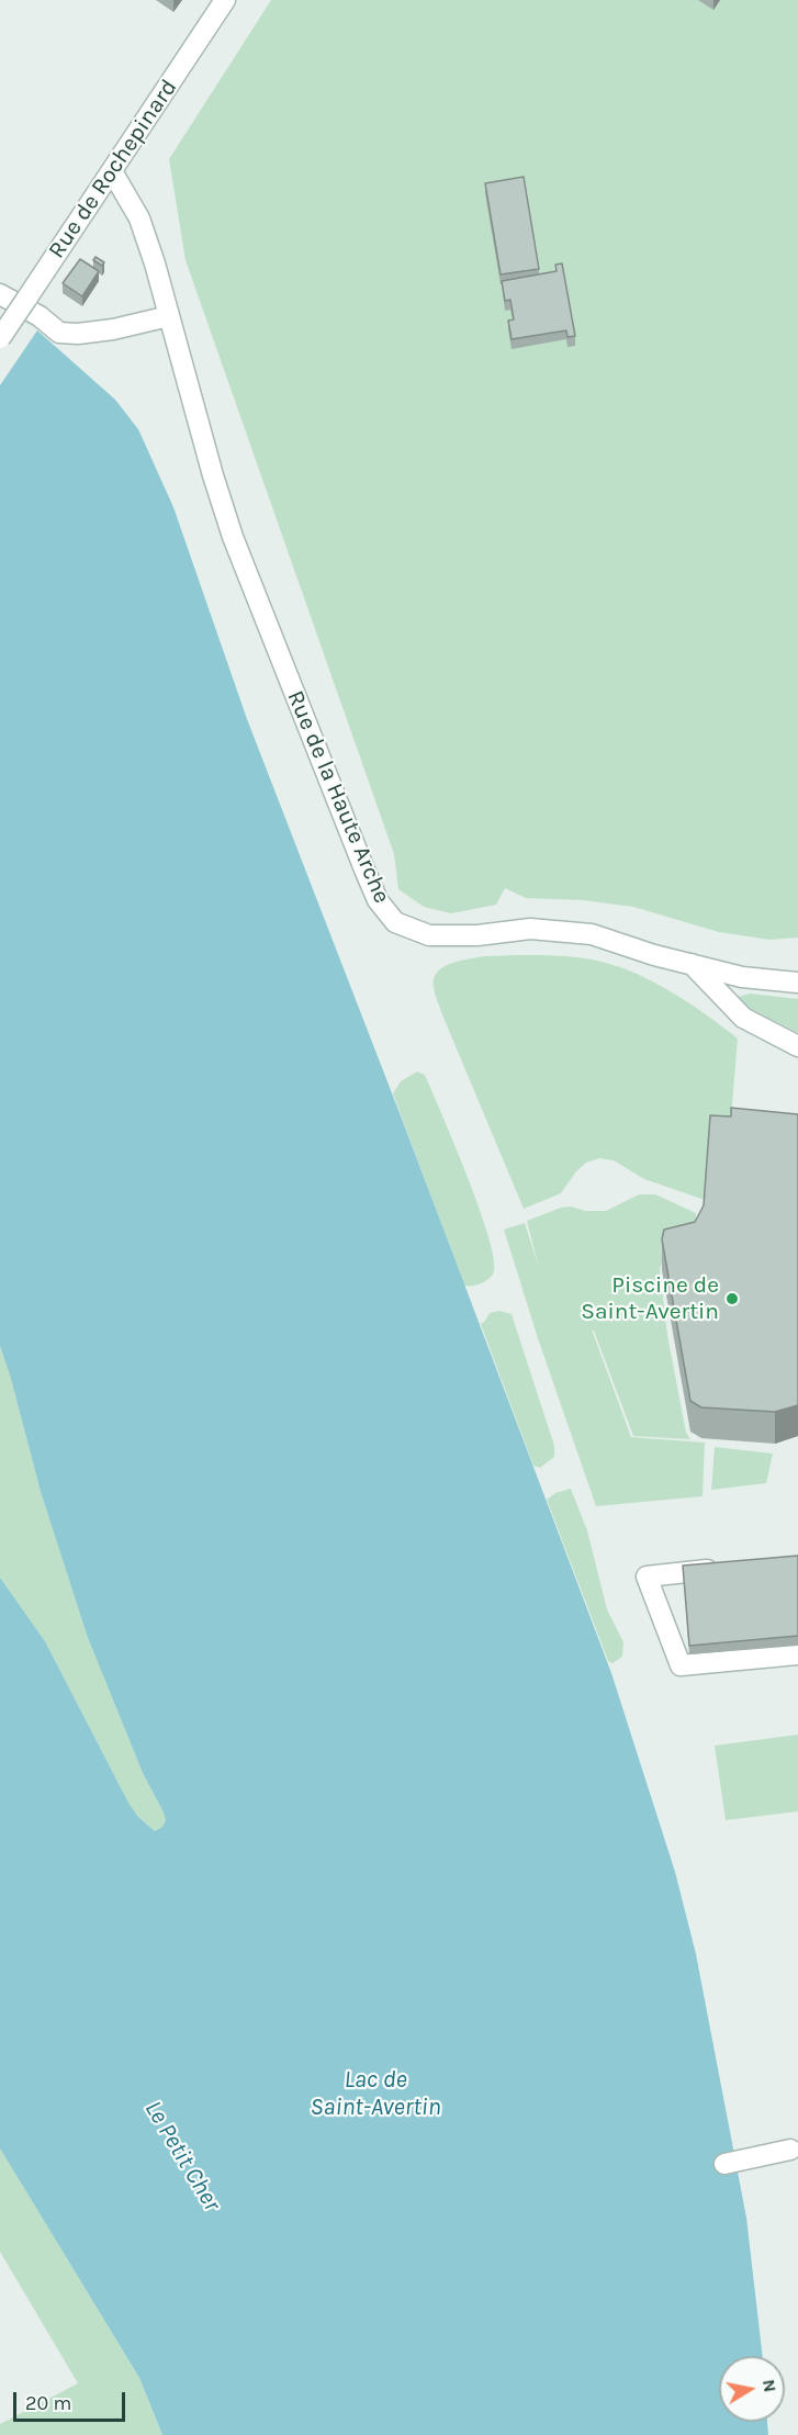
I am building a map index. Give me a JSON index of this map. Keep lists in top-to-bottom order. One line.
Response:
{"streets":{"street":["Rue de Rochepinard","Rue de la Haute Arche"]},"crossings":[["Rue de Rochepinard","Rue de la Haute Arche"]],"water":["Lac de Saint-Avertin","Le Petit Cher"],"places":["Piscine de Saint-Avertin"],"scale_bar":"20 m","north":"right"}
